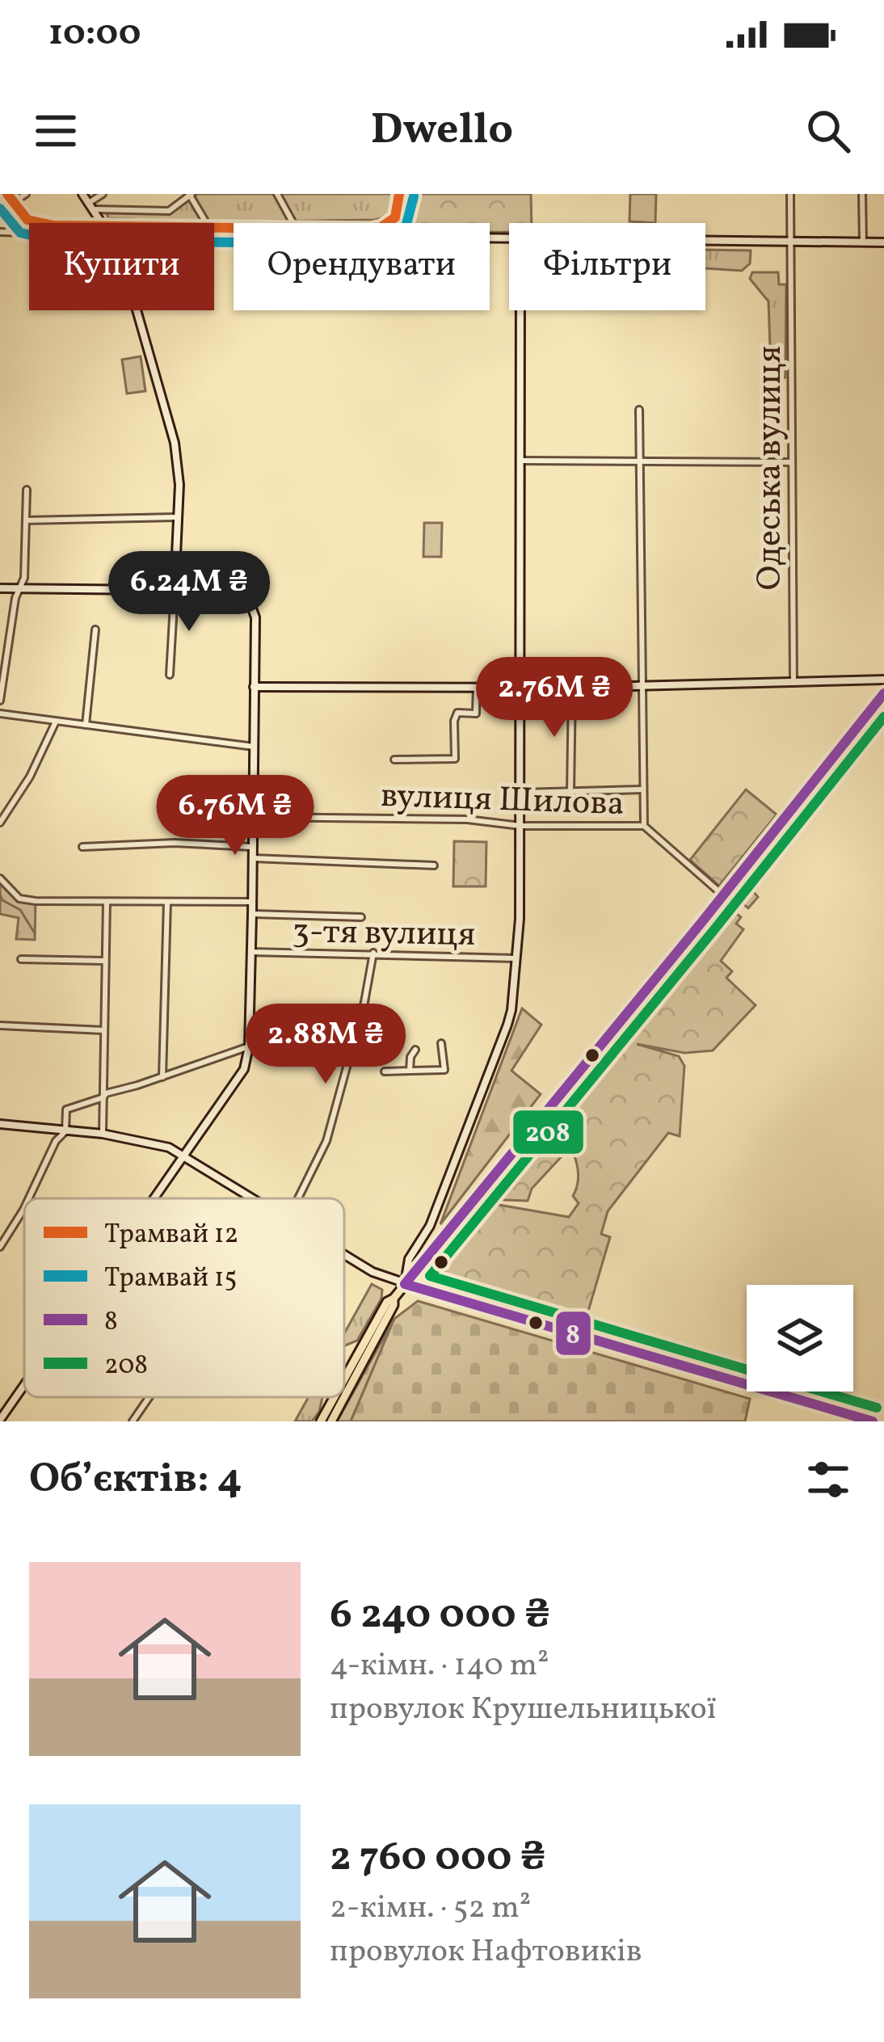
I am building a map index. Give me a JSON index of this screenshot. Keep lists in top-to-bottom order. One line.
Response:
{"streets":{"street":["Одеська вулиця","вулиця Шилова","3-тя вулиця"]},"lines":["tram line 12","tram line 15","transit line 8","transit line 208"],"legend":["Трамвай 12","Трамвай 15","8","208"],"page":{"status":"10:00","header":"Dwello","chip":["Купити","Орендувати","Фільтри"],"price":["6.24M ₴","2.76M ₴","6.76M ₴","2.88M ₴"],"heading":"Об’єктів: 4","list":[{"name":"6 240 000 ₴","note":"4-кімн. · 140 m² · провулок Крушельницької"},{"name":"2 760 000 ₴","note":"2-кімн. · 52 m² · провулок Нафтовиків"}]}}
